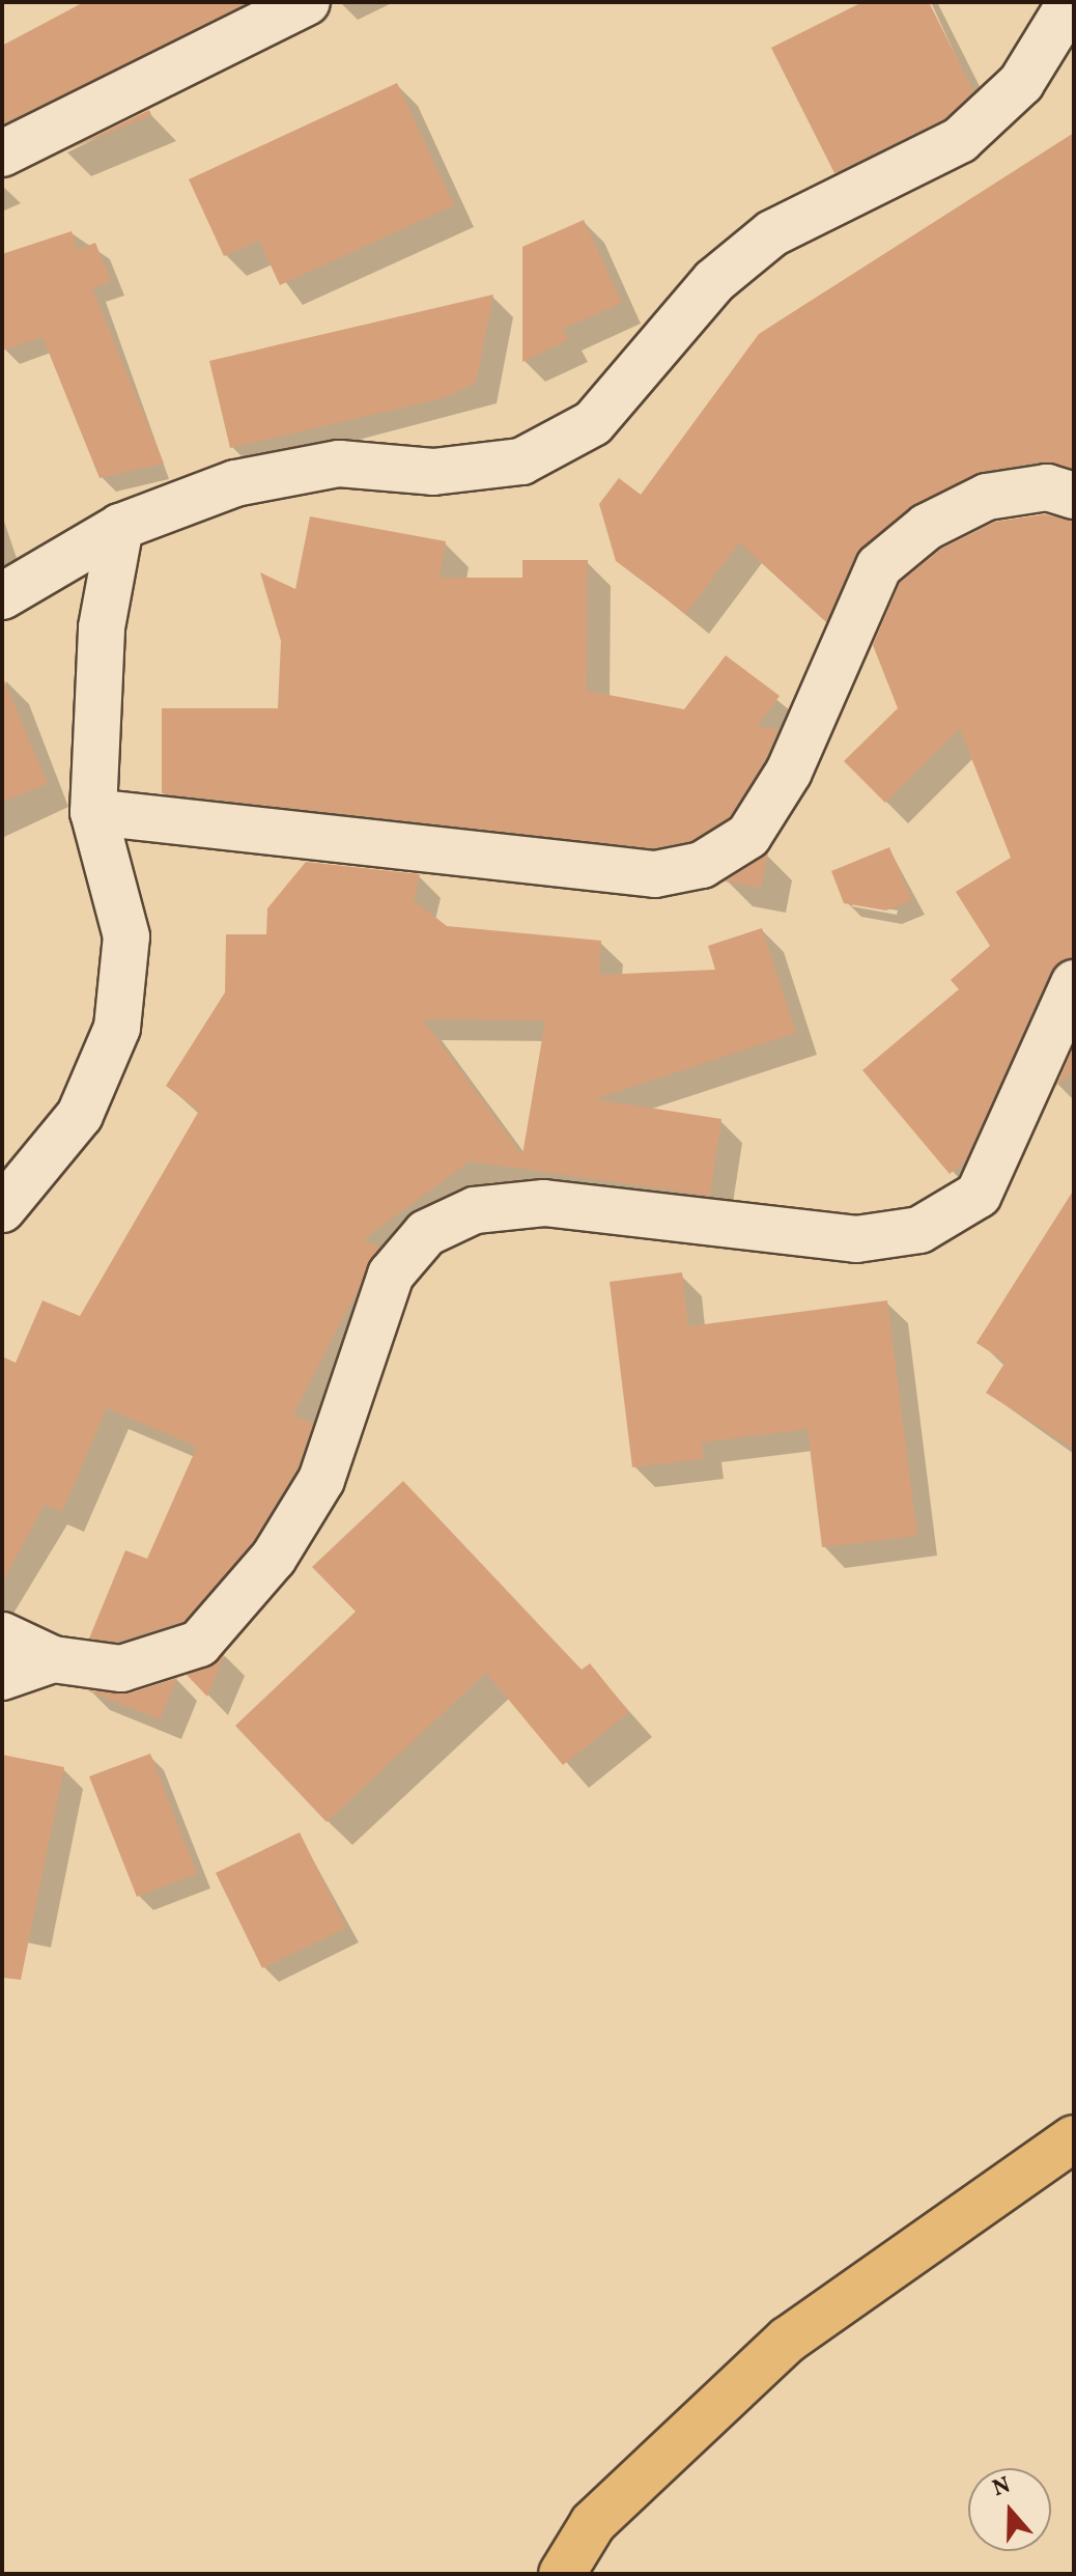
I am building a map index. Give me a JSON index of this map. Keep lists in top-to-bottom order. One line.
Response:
{"north":"top"}
